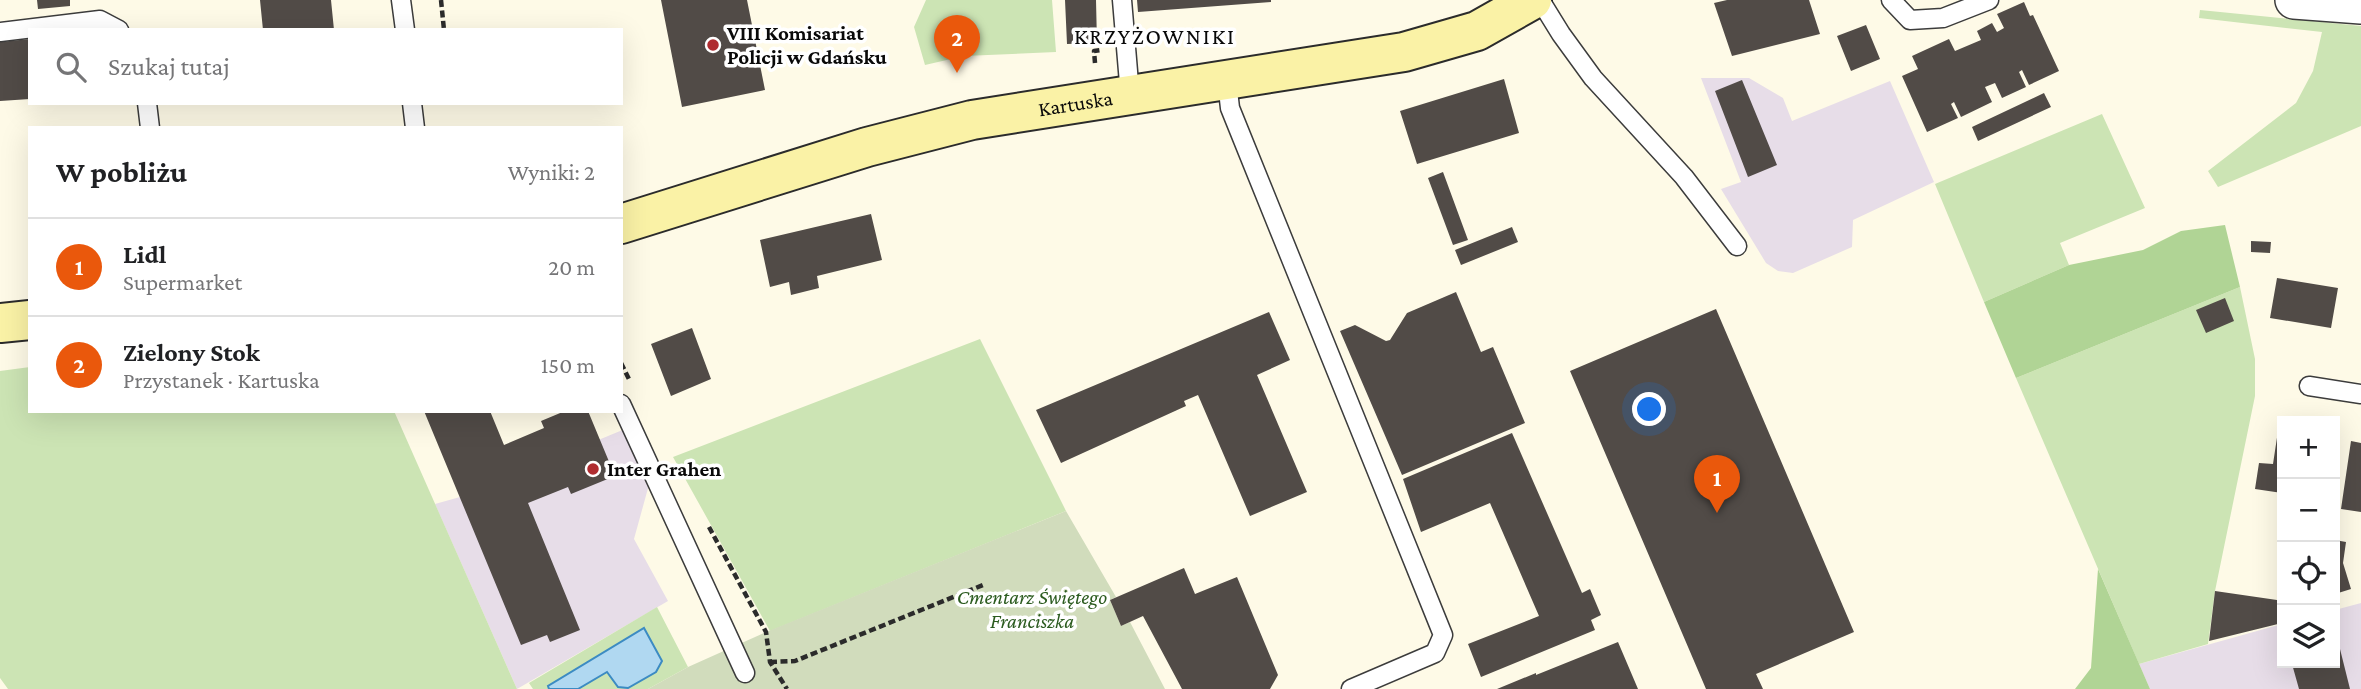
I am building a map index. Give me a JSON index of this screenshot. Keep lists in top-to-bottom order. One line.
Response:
{"streets":{"street":["Kartuska"]},"districts":["KRZYŻOWNIKI"],"parks":["Cmentarz Świętego Franciszka"],"places":["VIII Komisariat Policji w Gdańsku","Inter Grahen"],"page":{"pins":["2","1"],"search":"Szukaj tutaj","heading":["W pobliżu","Wyniki: 2"],"list":[{"mark":"1","name":"Lidl","note":"Supermarket","value":"20 m"},{"mark":"2","name":"Zielony Stok","note":"Przystanek · Kartuska","value":"150 m"}],"map_buttons":["+","−"]}}
